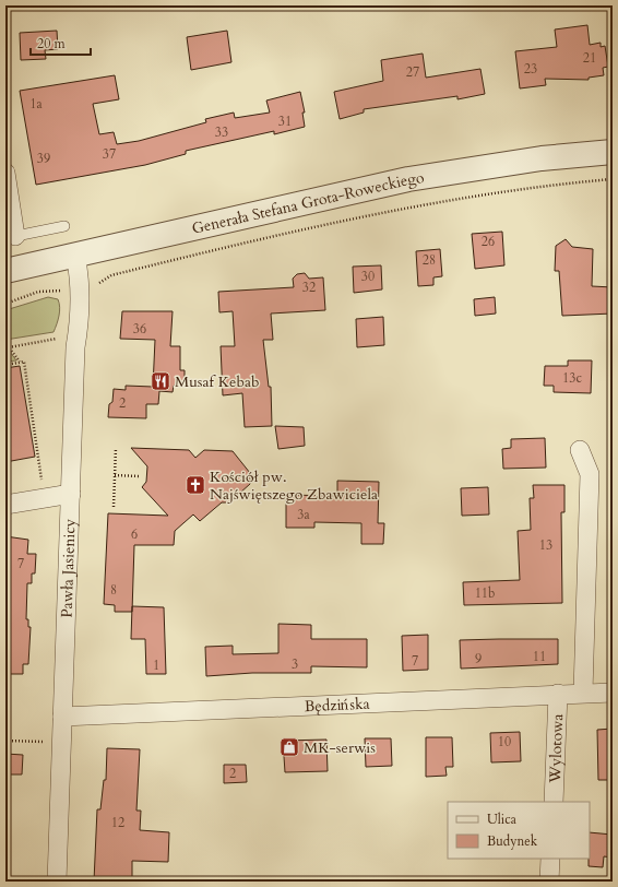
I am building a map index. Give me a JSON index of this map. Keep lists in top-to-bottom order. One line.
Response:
{"streets":{"street":["Generała Stefana Grota-Roweckiego","Pawła Jasienicy","Będzińska","Wylotowa"]},"crossings":[["Generała Stefana Grota-Roweckiego","Pawła Jasienicy"],["Pawła Jasienicy","Będzińska"],["Będzińska","Wylotowa"]],"places":{"restaurant":["Musaf Kebab"],"church":["Kościół pw. Najświętszego Zbawiciela"],"shop":["MK-serwis"]},"house_numbers":["21","23","27","1a","31","33","37","39","26","28","30","32","36","13c","2","3a","6","13","7","8","11b","11","9","7","3","1","10","2","12"],"legend":["Ulica","Budynek"],"scale_bar":"20 m"}
